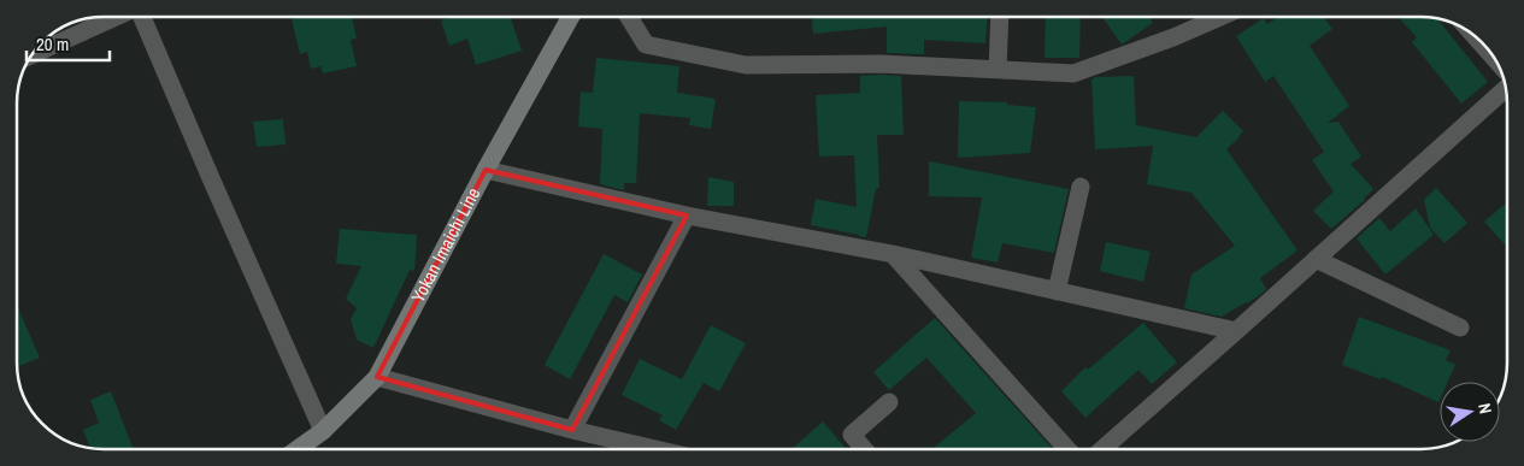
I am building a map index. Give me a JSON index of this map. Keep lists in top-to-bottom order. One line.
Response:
{"streets":{"main road":["Yokan Imaichi Line"]},"scale_bar":"20 m","north":"right"}
